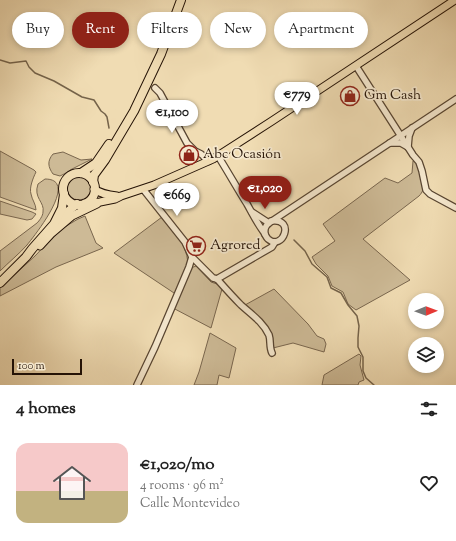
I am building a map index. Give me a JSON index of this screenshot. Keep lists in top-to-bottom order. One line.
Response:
{"places":{"shop":["Gm Cash","Abc Ocasión"],"supermarket":["Agrored"]},"scale_bar":"100 m","north":"right","page":{"chip":["Buy","Rent","Filters","New","Apartment"],"price":["€779","€1,100","€1,020","€669"],"scale":"100 m","heading":"4 homes","list":[{"name":"€1,020/mo","note":"4 rooms · 96 m² · Calle Montevideo"}]}}
